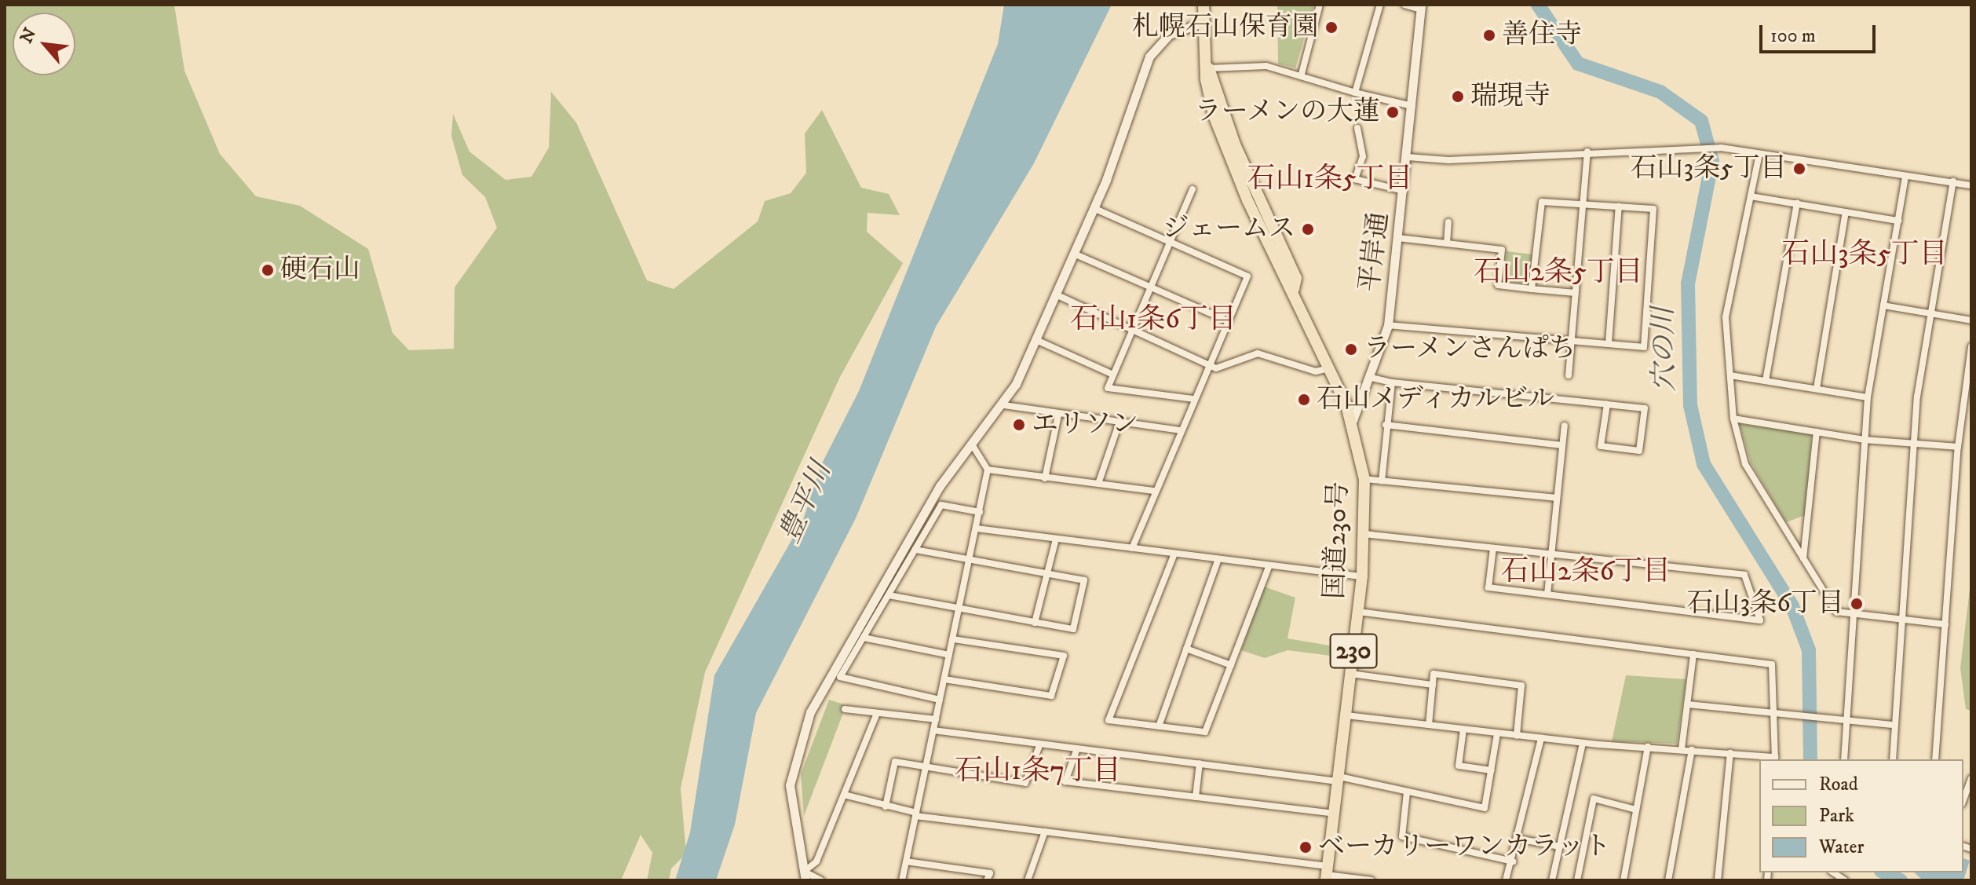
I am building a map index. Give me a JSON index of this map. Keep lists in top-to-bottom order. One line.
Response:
{"streets":{"highway":["国道230号","230"],"street":["平岸通"]},"crossings":[["平岸通","国道230号"]],"districts":["石山1条5丁目","石山3条5丁目","石山2条5丁目","石山1条6丁目","石山2条6丁目","石山1条7丁目"],"water":["穴の川","豊平川"],"places":["札幌石山保育園","善住寺","瑞現寺","ラーメンの大蓮","石山3条5丁目","ジェームス","硬石山","ラーメンさんぱち","石山メディカルビル","エリソン","石山3条6丁目","ベーカリーワンカラット"],"legend":["Road","Park","Water"],"scale_bar":"100 m","north":"top left"}
